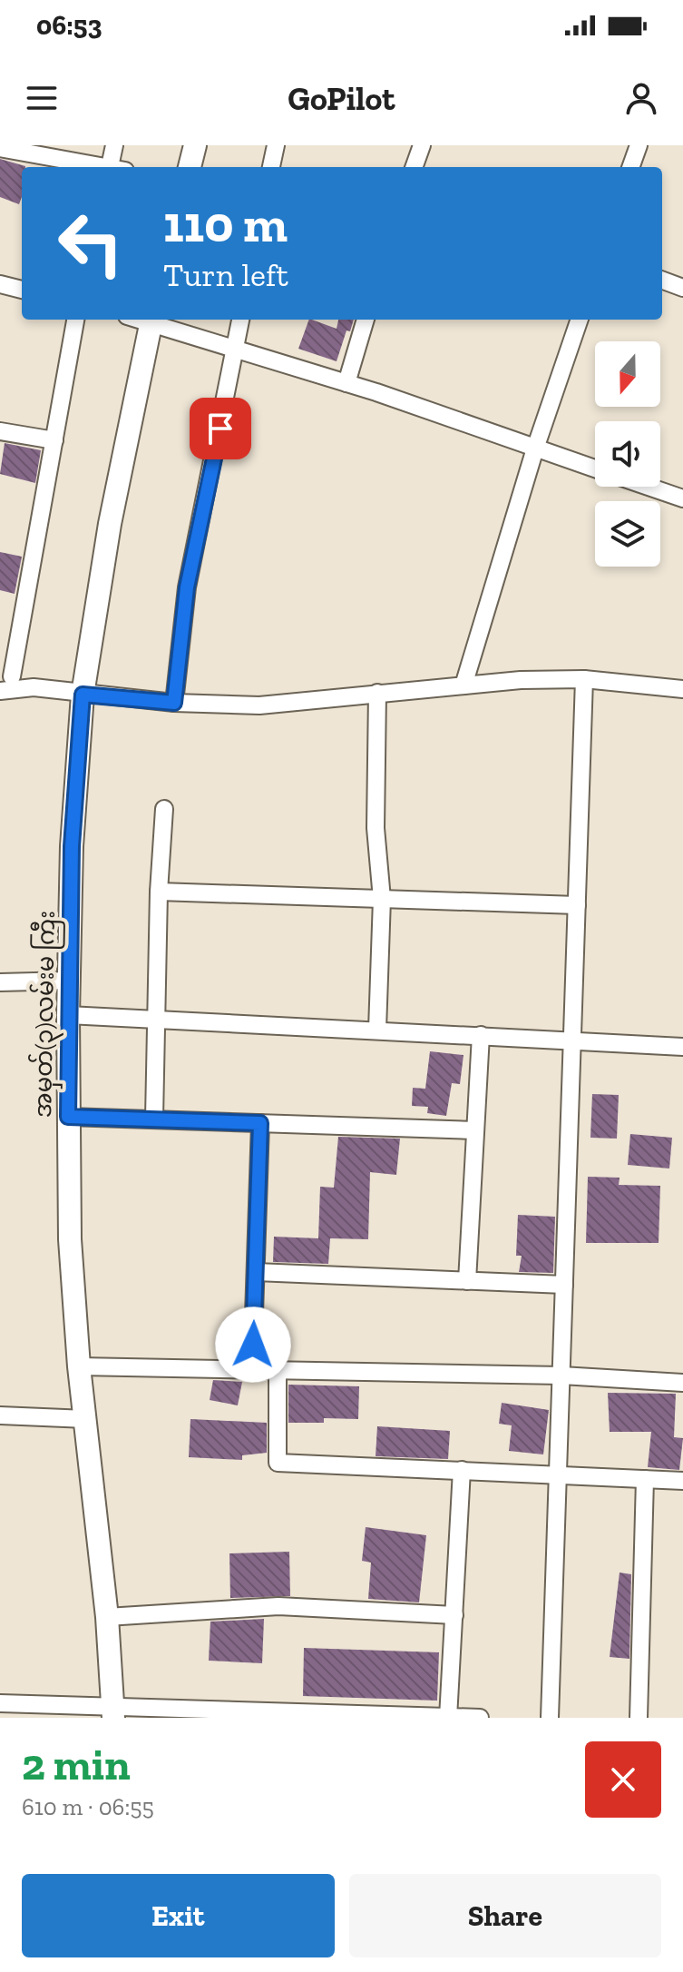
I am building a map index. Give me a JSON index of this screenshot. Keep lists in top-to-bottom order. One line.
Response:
{"streets":{"main road":["အမှတ်(၃)လမ်းမ ကြီး"]},"north":"bottom","page":{"status":"06:53","header":"GoPilot","turn":["110 m","Turn left"],"heading":["2 min","610 m · 06:55"],"buttons":["Exit","Share"]}}
